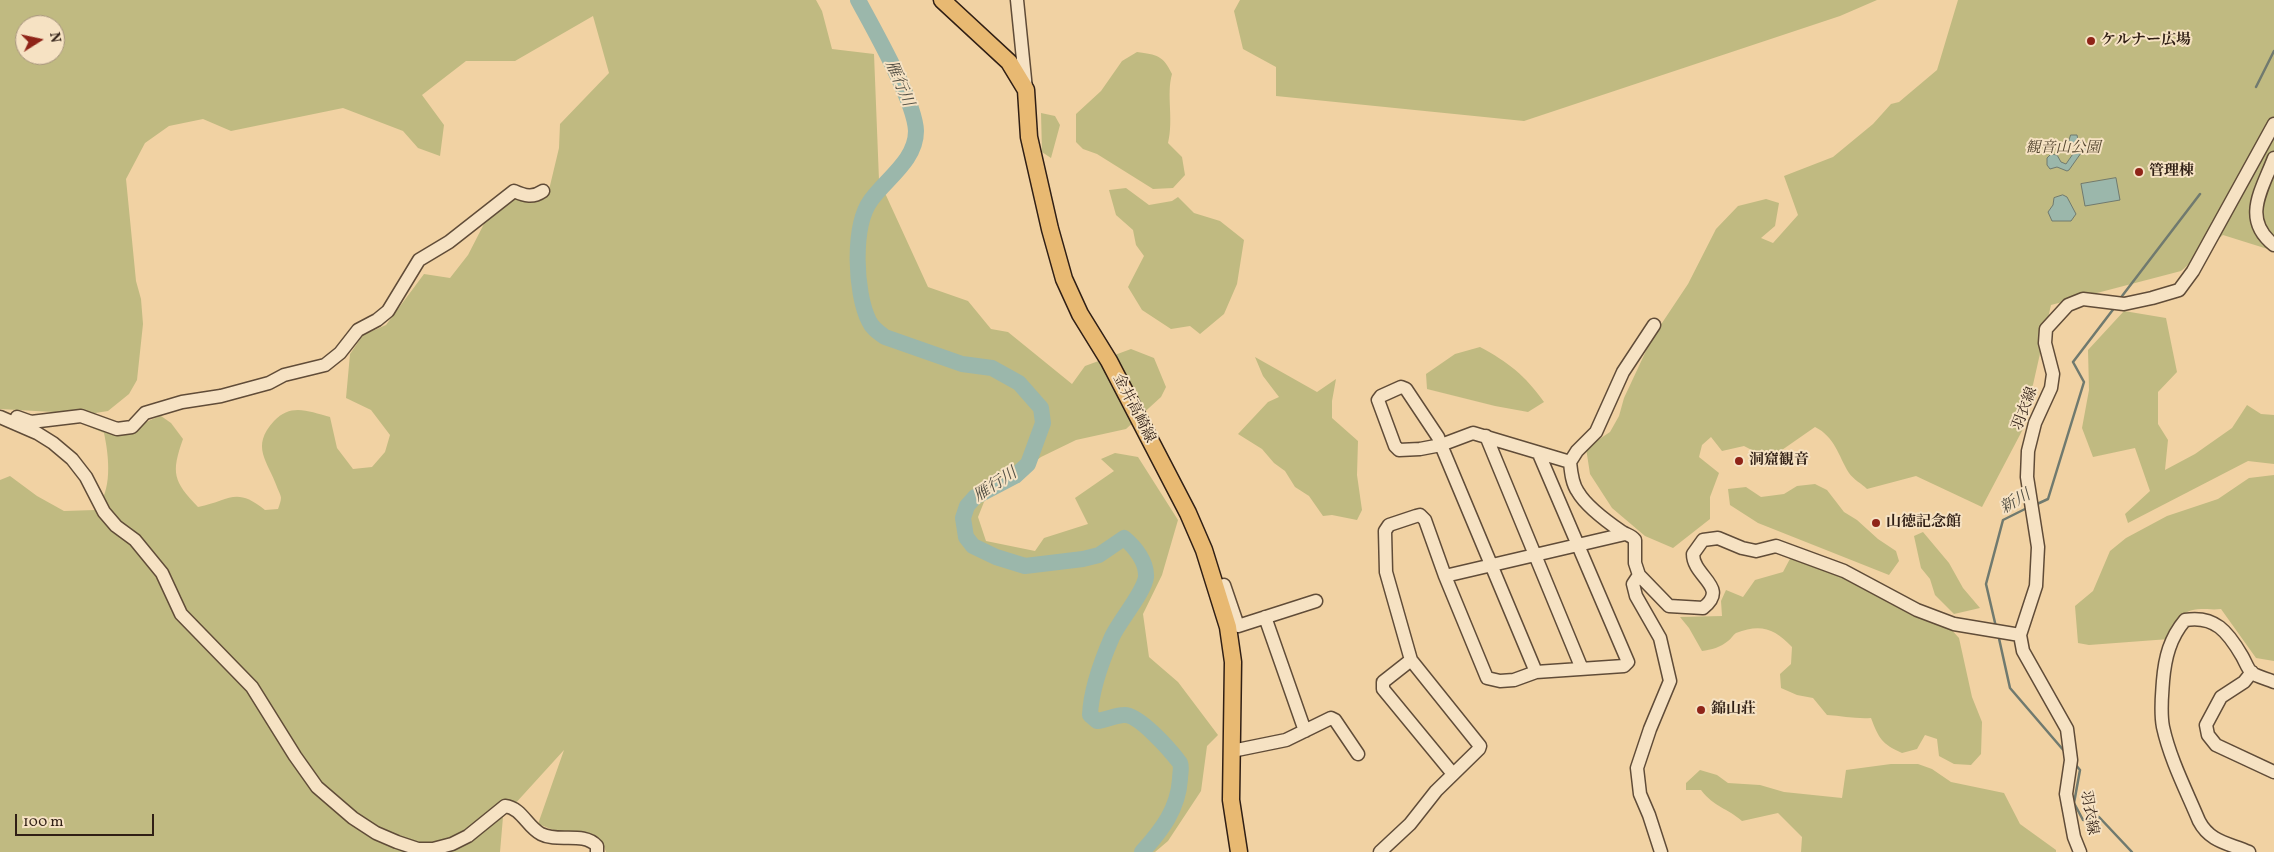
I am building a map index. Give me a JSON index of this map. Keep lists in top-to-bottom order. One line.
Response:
{"streets":{"main road":["金井高崎線"],"street":["羽衣線"]},"water":["雁行川","新川"],"parks":["観音山公園"],"places":["ケルナー広場","管理棟","洞窟観音","山徳記念館","錦山荘"],"scale_bar":"100 m","north":"right"}
